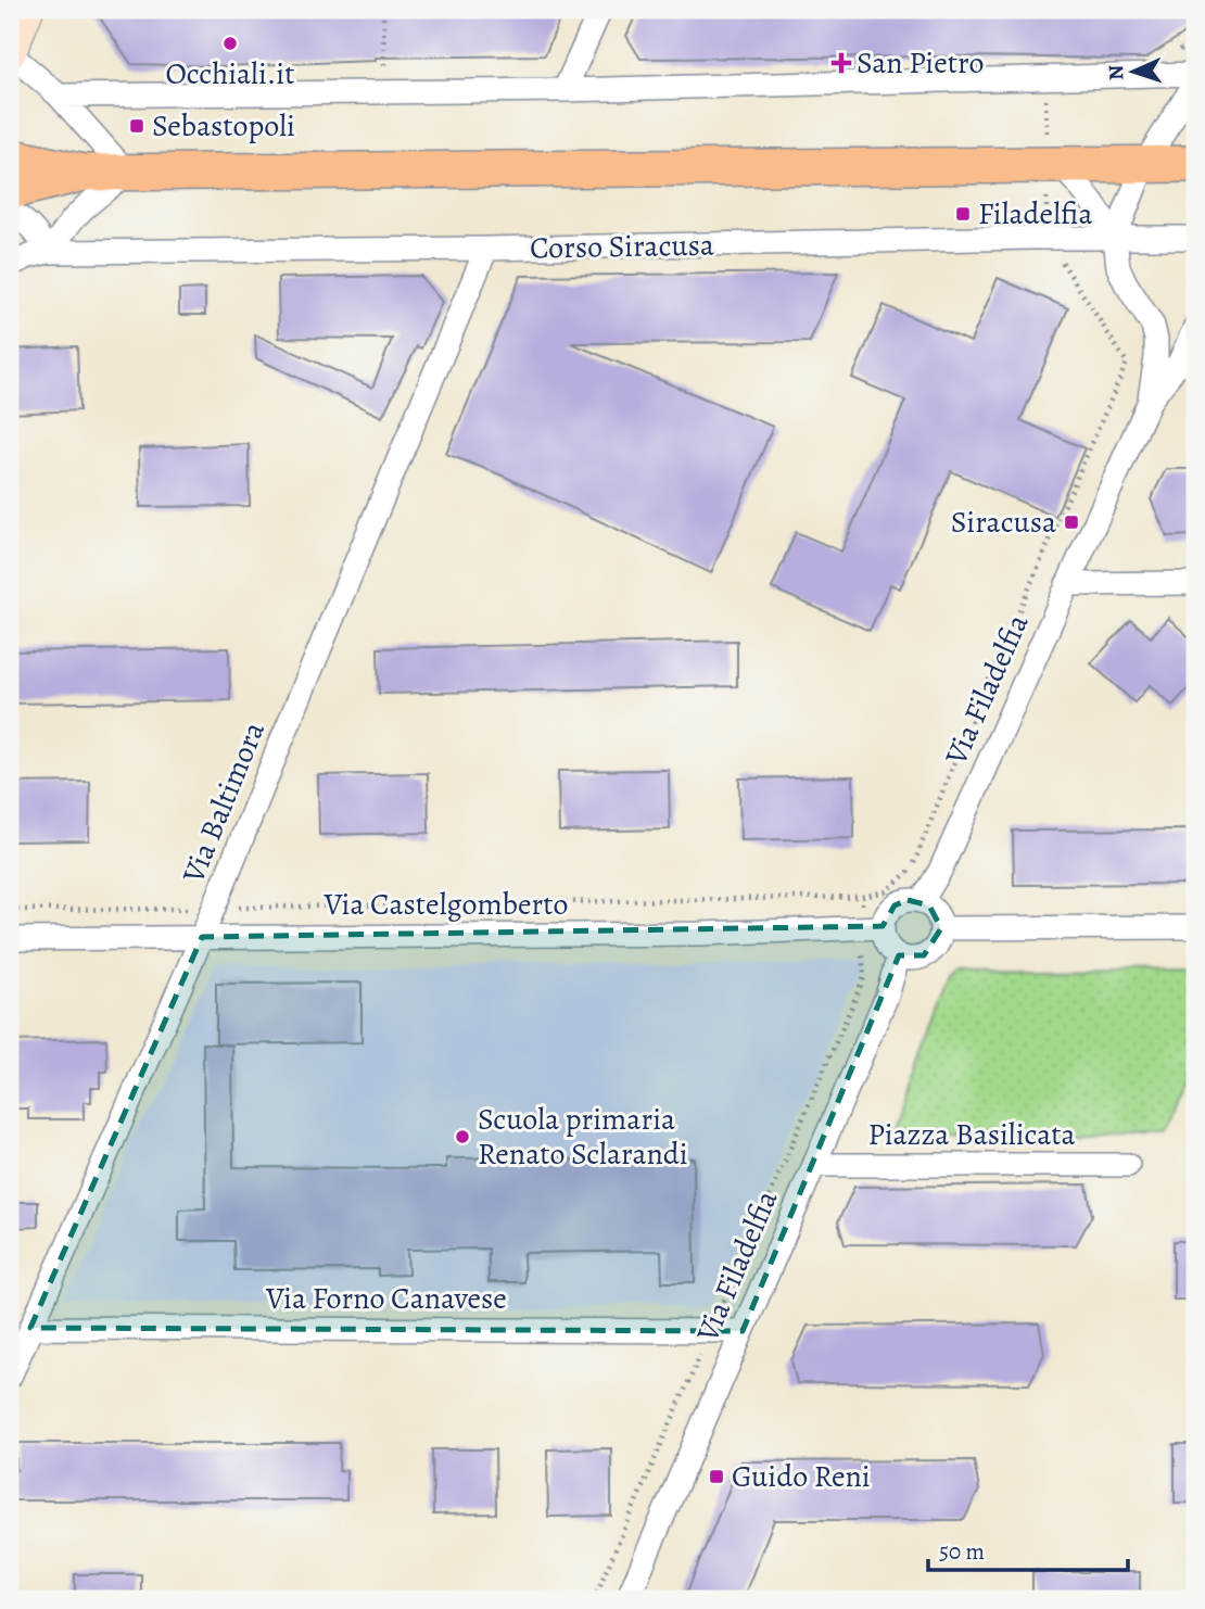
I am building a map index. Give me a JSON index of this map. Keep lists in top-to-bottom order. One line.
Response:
{"streets":{"street":["Corso Siracusa","Via Filadelfia","Via Baltimora","Via Castelgomberto","Piazza Basilicata","Via Forno Canavese"]},"crossings":[["Corso Siracusa","Via Filadelfia"],["Corso Siracusa","Via Baltimora"],["Via Filadelfia","Via Castelgomberto"],["Via Filadelfia","Piazza Basilicata"],["Via Filadelfia","Via Forno Canavese"],["Via Baltimora","Via Castelgomberto"],["Via Baltimora","Via Forno Canavese"]],"places":{"other":["Occhiali.it","Scuola primaria Renato Sclarandi"],"health":["San Pietro"],"transit":["Sebastopoli","Filadelfia","Siracusa","Guido Reni"]},"scale_bar":"50 m","north":"left"}
